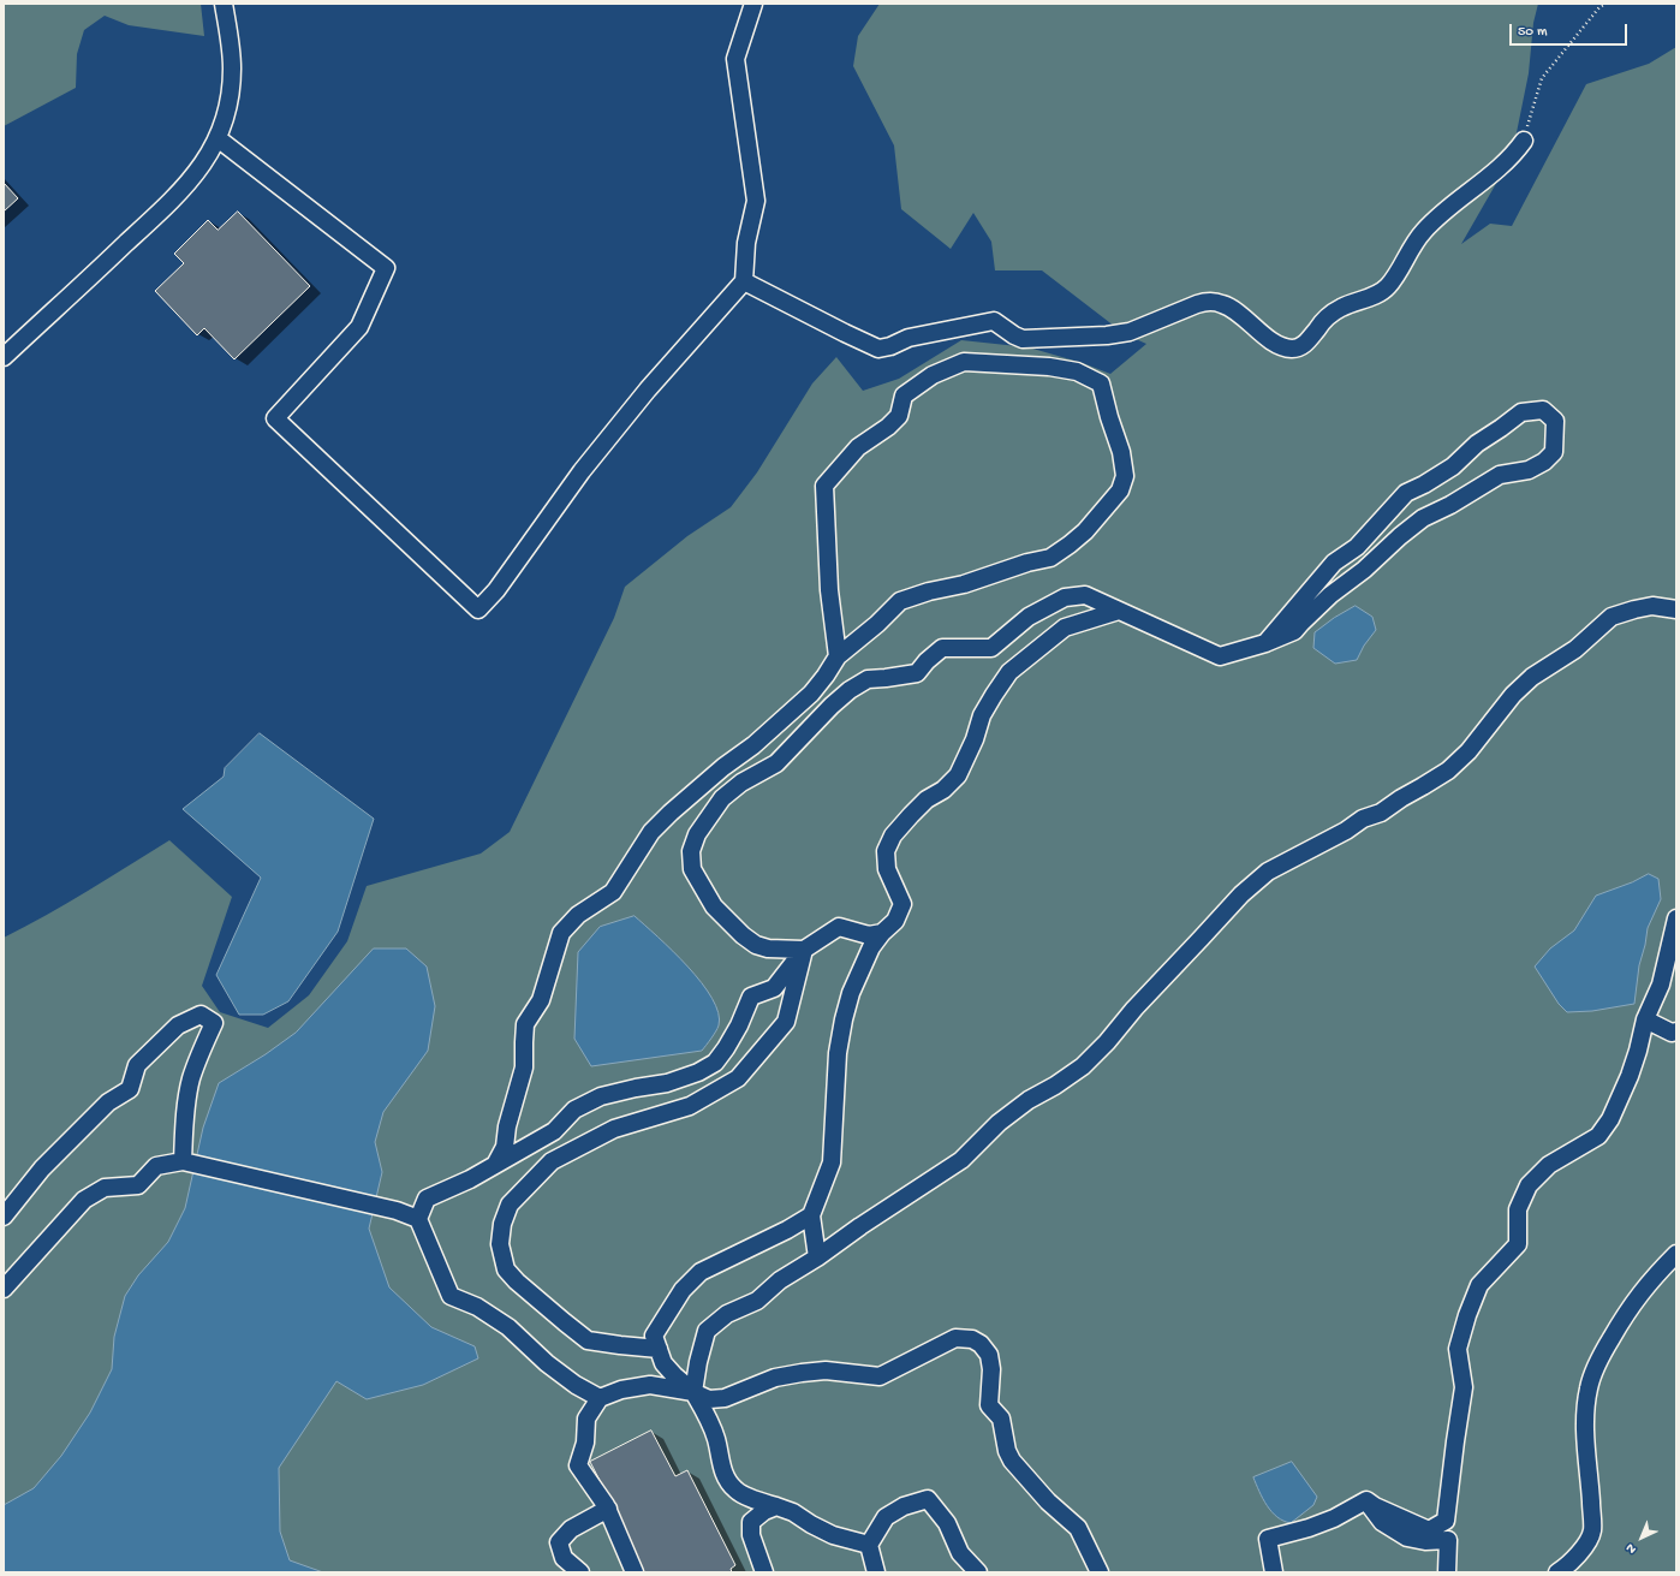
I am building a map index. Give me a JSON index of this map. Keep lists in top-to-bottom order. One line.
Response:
{"scale_bar":"50 m","north":"bottom left"}
